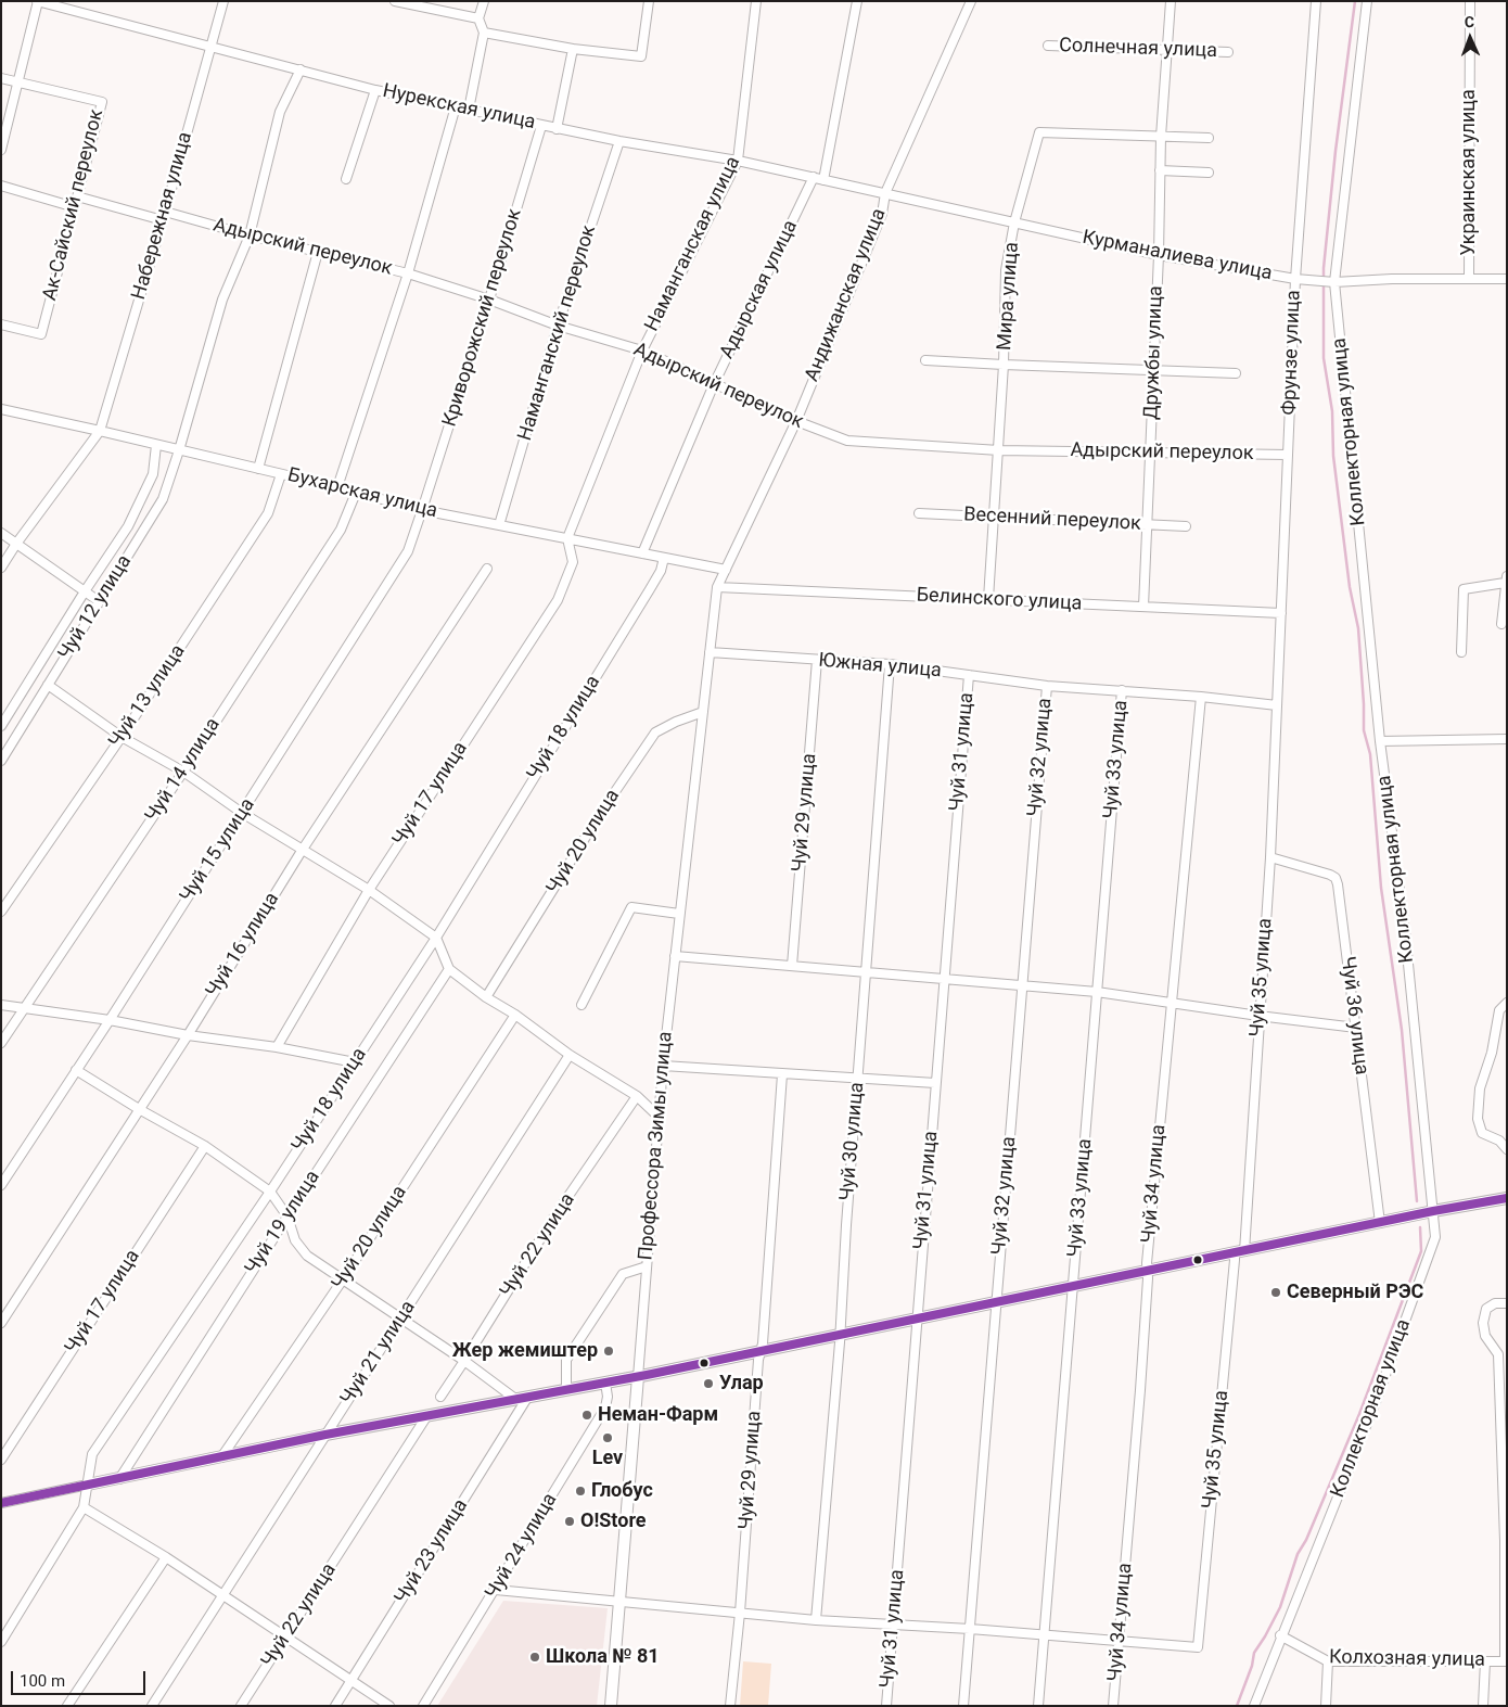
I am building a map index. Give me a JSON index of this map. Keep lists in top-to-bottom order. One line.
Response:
{"streets":{"street":["Солнечная улица","Нурекская улица","Украинская улица","Ак-Сайский переулок","Набережная улица","Наманганская улица","Адырский переулок","Курманалиева улица","Адырская улица","Андижанская улица","Мира улица","Криворожский переулок","Наманганский переулок","Дружбы улица","Фрунзе улица","Коллекторная улица","Бухарская улица","Весенний переулок","Белинского улица","Чуй 12 улица","Южная улица","Чуй 13 улица","Чуй 18 улица","Чуй 31 улица","Чуй 32 улица","Чуй 33 улица","Чуй 14 улица","Чуй 17 улица","Чуй 29 улица","Чуй 20 улица","Чуй 15 улица","Чуй 16 улица","Чуй 35 улица","Чуй 36 улица","Чуй 30 улица","Профессора Зимы улица","Чуй 34 улица","Чуй 19 улица","Чуй 22 улица","Чуй 21 улица","Чуй 24 улица","Чуй 23 улица","Колхозная улица"]},"crossings":[["Солнечная улица","Дружбы улица"],["Нурекская улица","Набережная улица"],["Нурекская улица","Наманганская улица"],["Нурекская улица","Курманалиева улица"],["Нурекская улица","Адырская улица"],["Нурекская улица","Андижанская улица"],["Нурекская улица","Криворожский переулок"],["Нурекская улица","Наманганский переулок"],["Нурекская улица","Чуй 12 улица"],["Украинская улица","Курманалиева улица"],["Набережная улица","Адырский переулок"],["Набережная улица","Бухарская улица"],["Наманганская улица","Адырский переулок"],["Наманганская улица","Бухарская улица"],["Наманганская улица","Чуй 17 улица"],["Адырский переулок","Адырская улица"],["Адырский переулок","Андижанская улица"],["Адырский переулок","Мира улица"],["Адырский переулок","Криворожский переулок"],["Адырский переулок","Наманганский переулок"],["Адырский переулок","Дружбы улица"],["Адырский переулок","Фрунзе улица"],["Адырский переулок","Чуй 12 улица"],["Курманалиева улица","Андижанская улица"],["Курманалиева улица","Мира улица"],["Курманалиева улица","Дружбы улица"],["Курманалиева улица","Фрунзе улица"],["Курманалиева улица","Коллекторная улица"],["Адырская улица","Бухарская улица"],["Андижанская улица","Бухарская улица"],["Андижанская улица","Белинского улица"],["Андижанская улица","Профессора Зимы улица"],["Мира улица","Дружбы улица"],["Мира улица","Весенний переулок"],["Мира улица","Белинского улица"],["Криворожский переулок","Бухарская улица"],["Криворожский переулок","Чуй 15 улица"],["Наманганский переулок","Бухарская улица"],["Дружбы улица","Весенний переулок"],["Дружбы улица","Белинского улица"],["Фрунзе улица","Белинского улица"],["Фрунзе улица","Южная улица"],["Фрунзе улица","Чуй 35 улица"],["Коллекторная улица","Колхозная улица"],["Бухарская улица","Чуй 12 улица"],["Бухарская улица","Чуй 13 улица"],["Бухарская улица","Чуй 18 улица"],["Бухарская улица","Чуй 14 улица"],["Бухарская улица","Чуй 17 улица"],["Бухарская улица","Чуй 15 улица"],["Белинского улица","Профессора Зимы улица"],["Южная улица","Чуй 31 улица"],["Южная улица","Чуй 32 улица"],["Южная улица","Чуй 33 улица"],["Южная улица","Чуй 29 улица"],["Южная улица","Чуй 35 улица"],["Южная улица","Чуй 30 улица"],["Южная улица","Профессора Зимы улица"],["Южная улица","Чуй 34 улица"],["Чуй 20 улица","Профессора Зимы улица"],["Чуй 35 улица","Чуй 36 улица"],["Чуй 35 улица","Чуй 34 улица"]],"places":["Северный РЭС","Жер жемиштер","Улар","Неман-Фарм","Lev","Глобус","O!Store","Школа № 81"],"scale_bar":"100 m","north":"top"}
